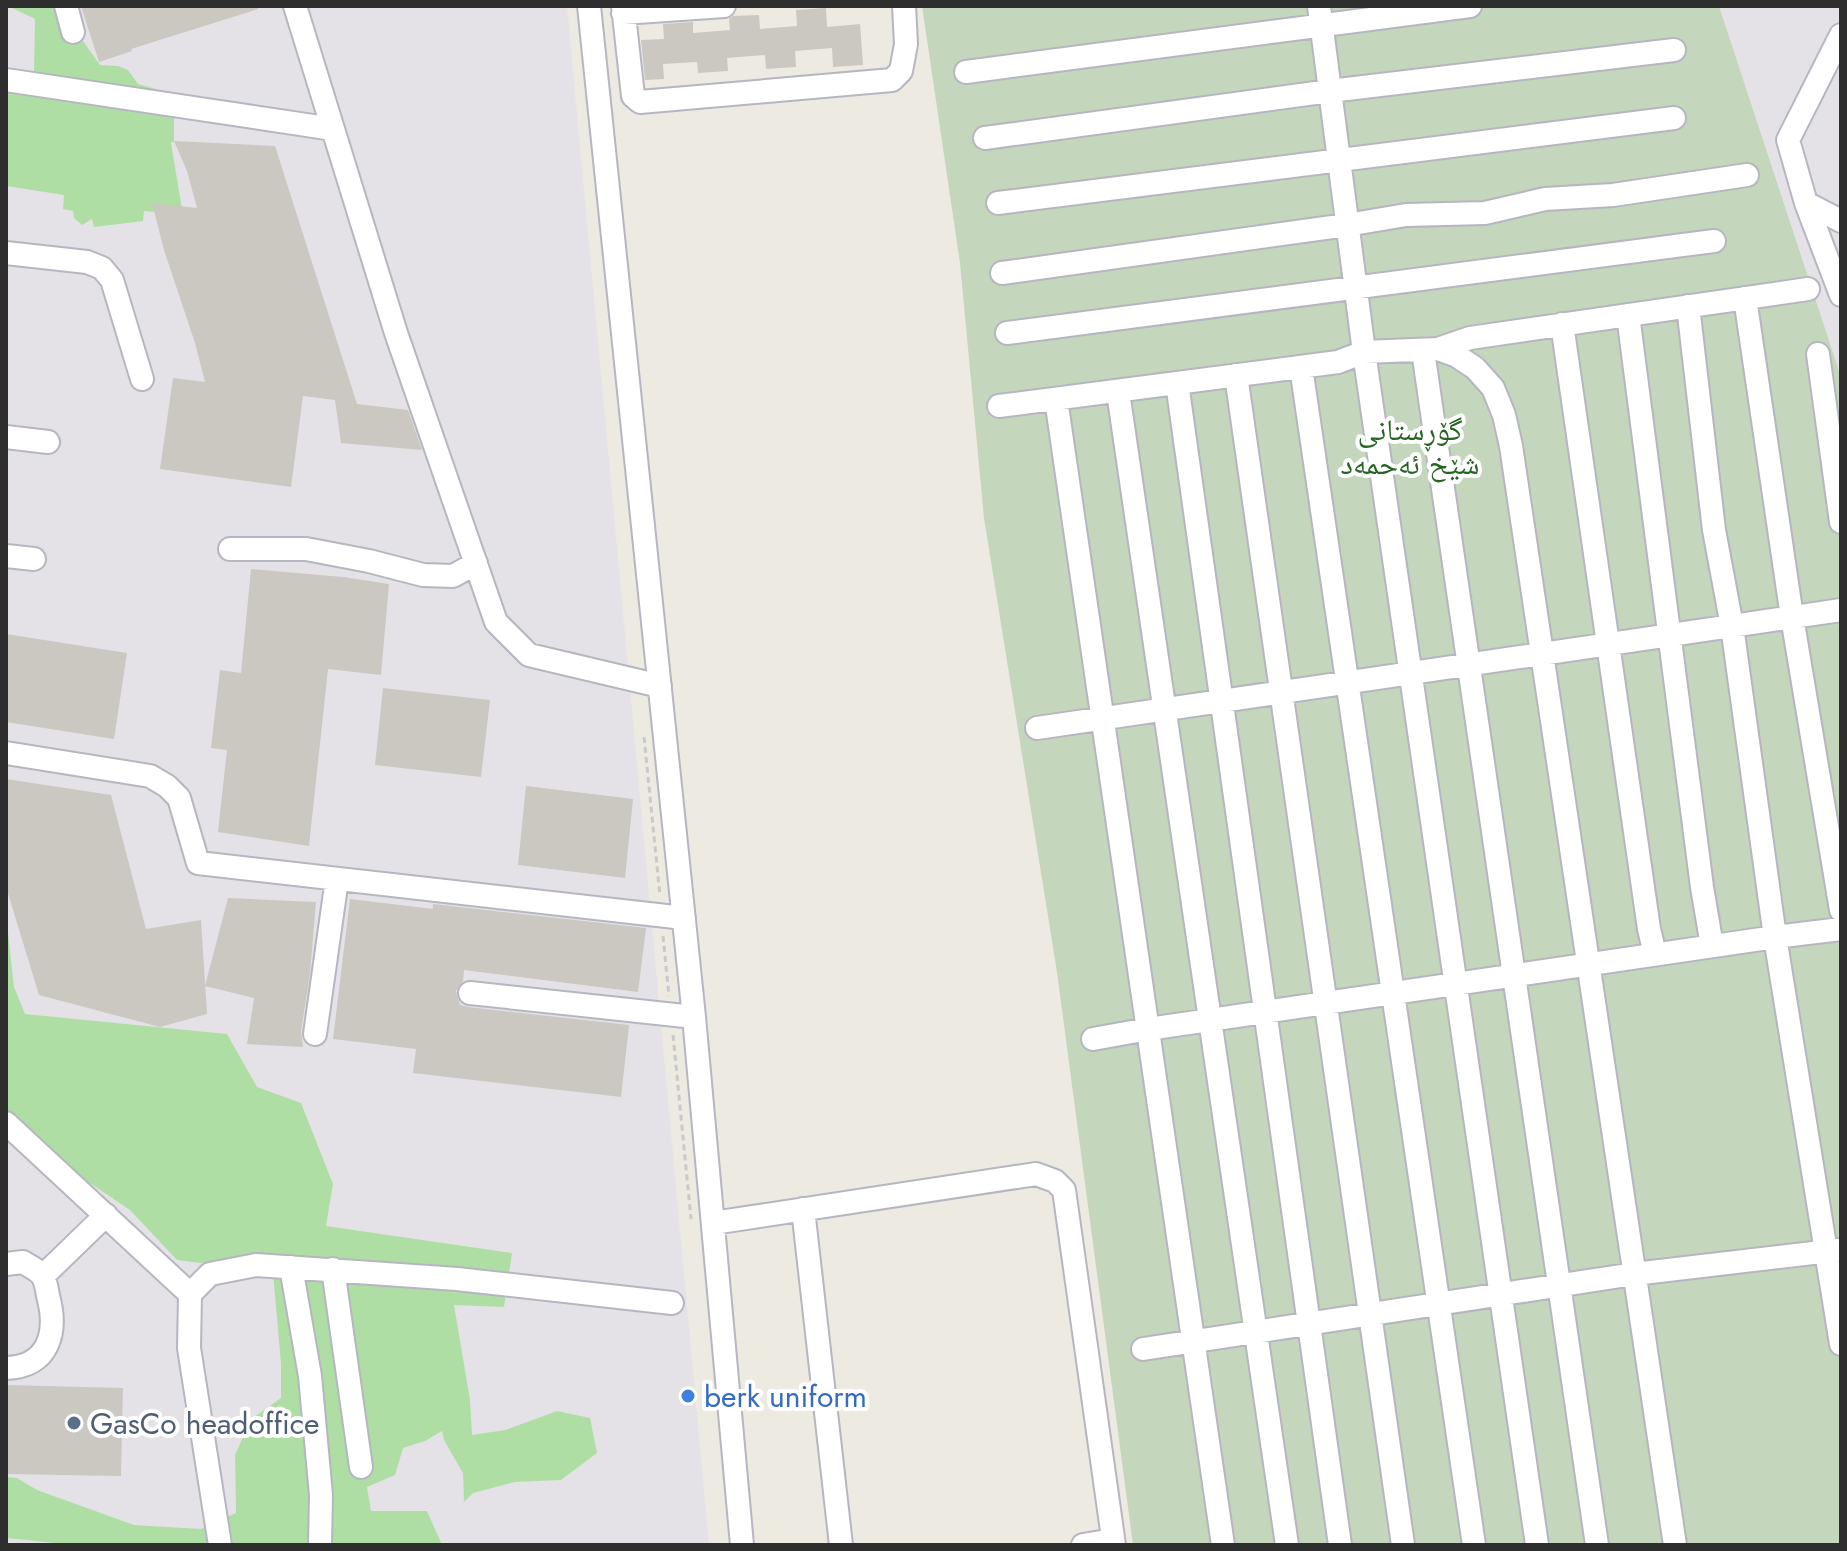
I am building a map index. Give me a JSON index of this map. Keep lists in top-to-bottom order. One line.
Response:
{"parks":["گۆڕستانی شێخ ئەحمەد"],"places":["berk uniform","GasCo headoffice"]}
